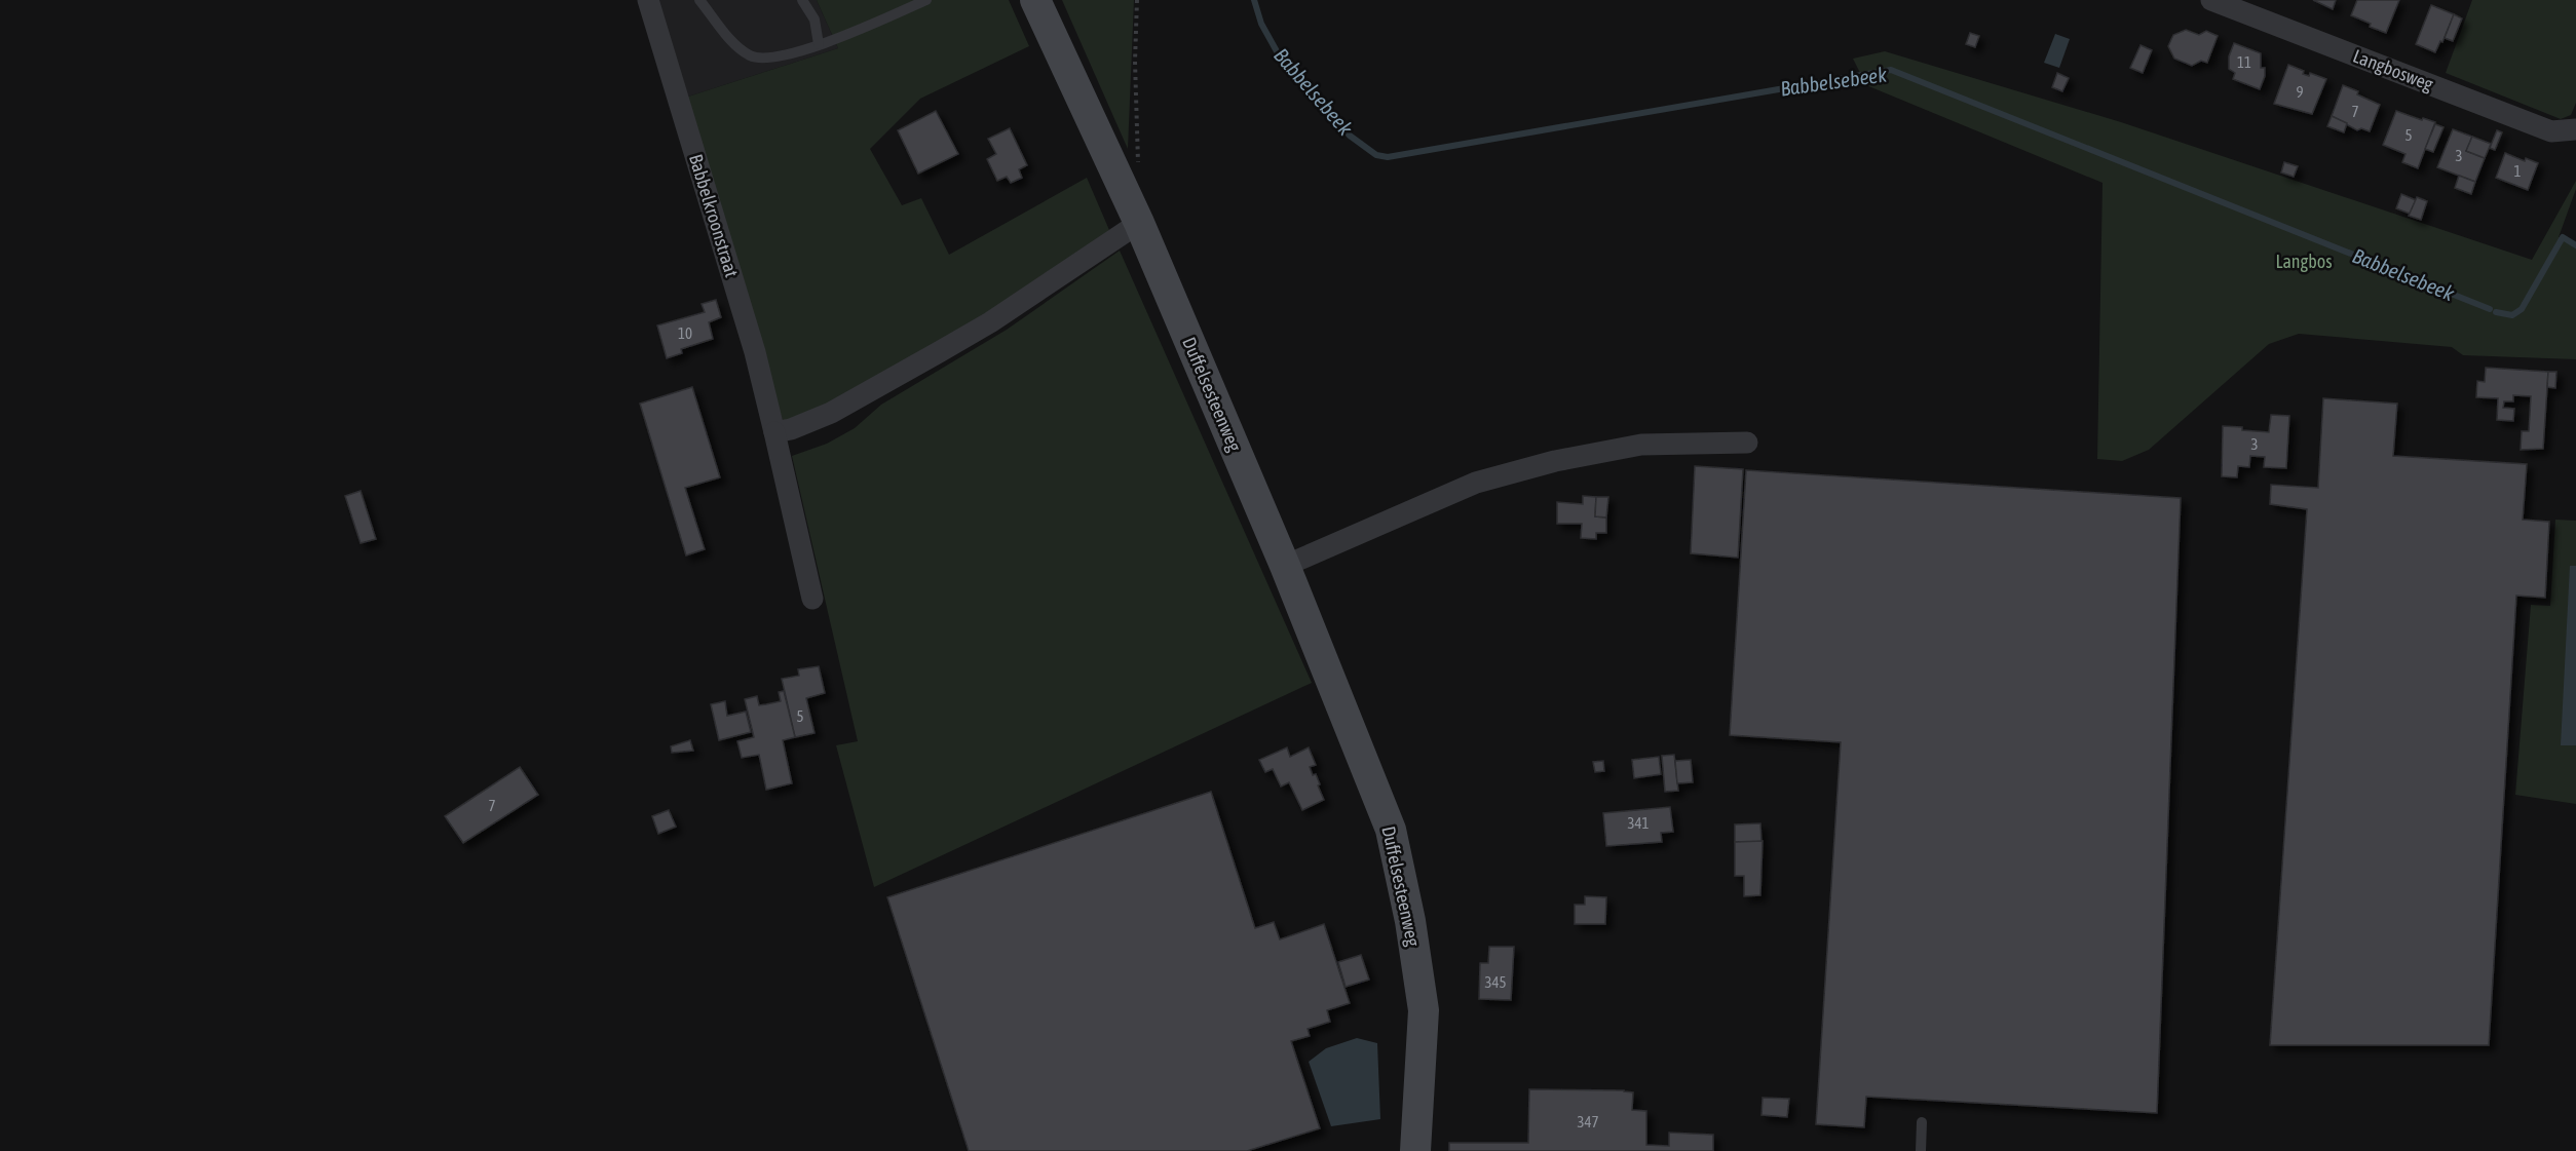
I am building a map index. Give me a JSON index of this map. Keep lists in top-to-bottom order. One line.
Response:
{"streets":{"street":["Langbosweg","Babbelkroonstraat","Duffelsesteenweg"]},"water":["Babbelsebeek"],"parks":["Langbos"],"house_numbers":["11","9","7","5","3","1","10","3","5","7","341","345","347"]}
